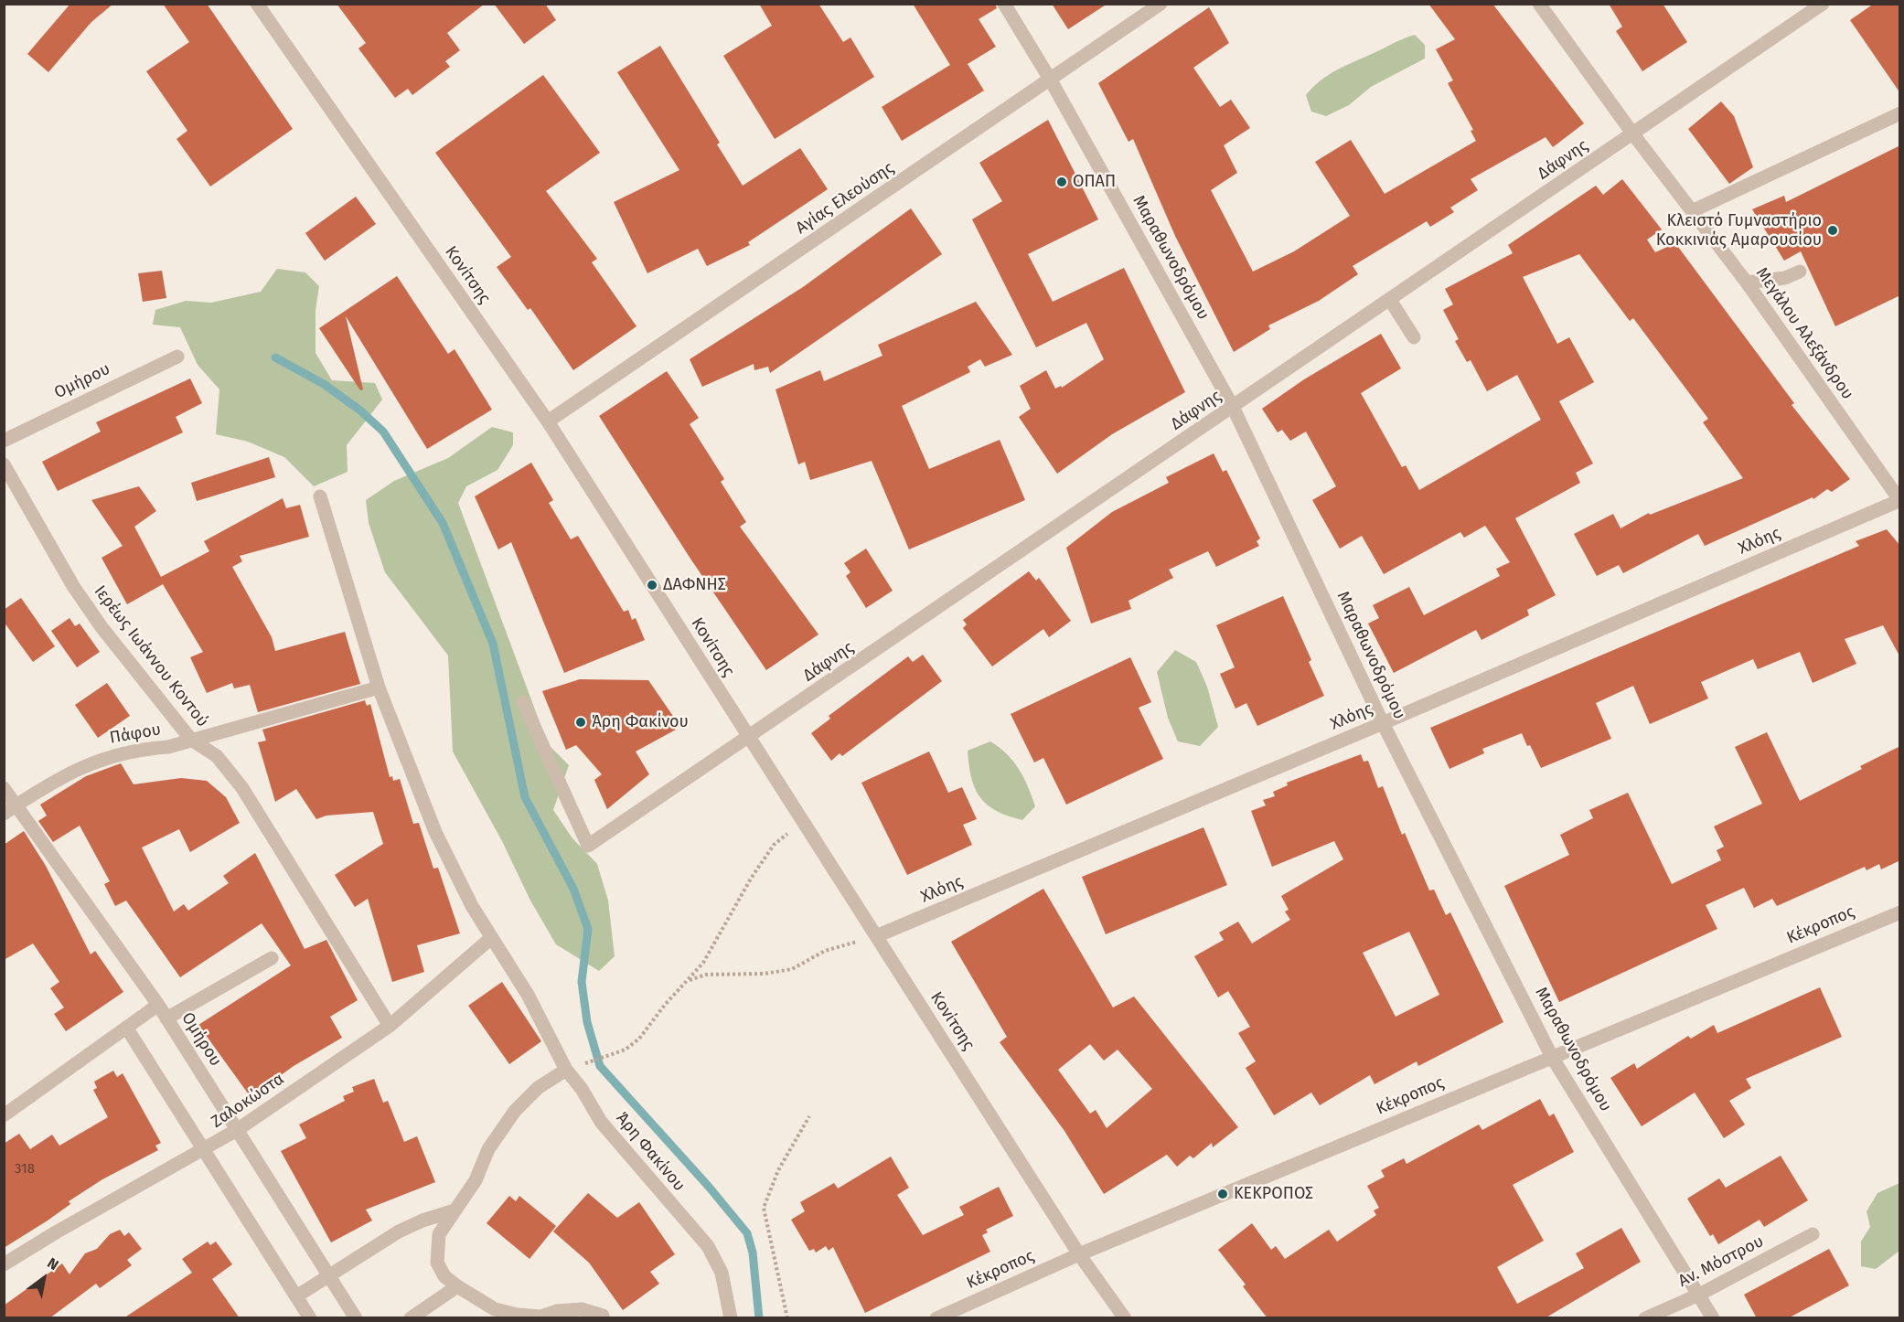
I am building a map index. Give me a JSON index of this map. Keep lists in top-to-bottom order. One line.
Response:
{"streets":{"street":["Δάφνης","Αγίας Ελεούσης","Μαραθωνοδρόμου","Κονίτσης","Μεγάλου Αλεξάνδρου","Ομήρου","Χλόης","Ιερέως Ιωάννου Κοντού","Πάφου","Κέκροπος","Ζαλοκώστα","Άρη Φακίνου","Αν. Μόστρου"]},"crossings":[["Δάφνης","Μαραθωνοδρόμου"],["Δάφνης","Κονίτσης"],["Δάφνης","Μεγάλου Αλεξάνδρου"],["Αγίας Ελεούσης","Μαραθωνοδρόμου"],["Αγίας Ελεούσης","Κονίτσης"],["Μαραθωνοδρόμου","Χλόης"],["Μαραθωνοδρόμου","Κέκροπος"],["Μαραθωνοδρόμου","Αν. Μόστρου"],["Κονίτσης","Χλόης"],["Κονίτσης","Κέκροπος"],["Μεγάλου Αλεξάνδρου","Χλόης"],["Ομήρου","Πάφου"],["Ομήρου","Ζαλοκώστα"],["Ιερέως Ιωάννου Κοντού","Πάφου"],["Ιερέως Ιωάννου Κοντού","Ζαλοκώστα"],["Πάφου","Άρη Φακίνου"],["Ζαλοκώστα","Άρη Φακίνου"]],"places":["ΟΠΑΠ","Κλειστό Γυμναστήριο Κοκκινιάς Αμαρουσίου","ΔΑΦΝΗΣ","Άρη Φακίνου","ΚΕΚΡΟΠΟΣ"],"house_numbers":["318"],"north":"top right"}
